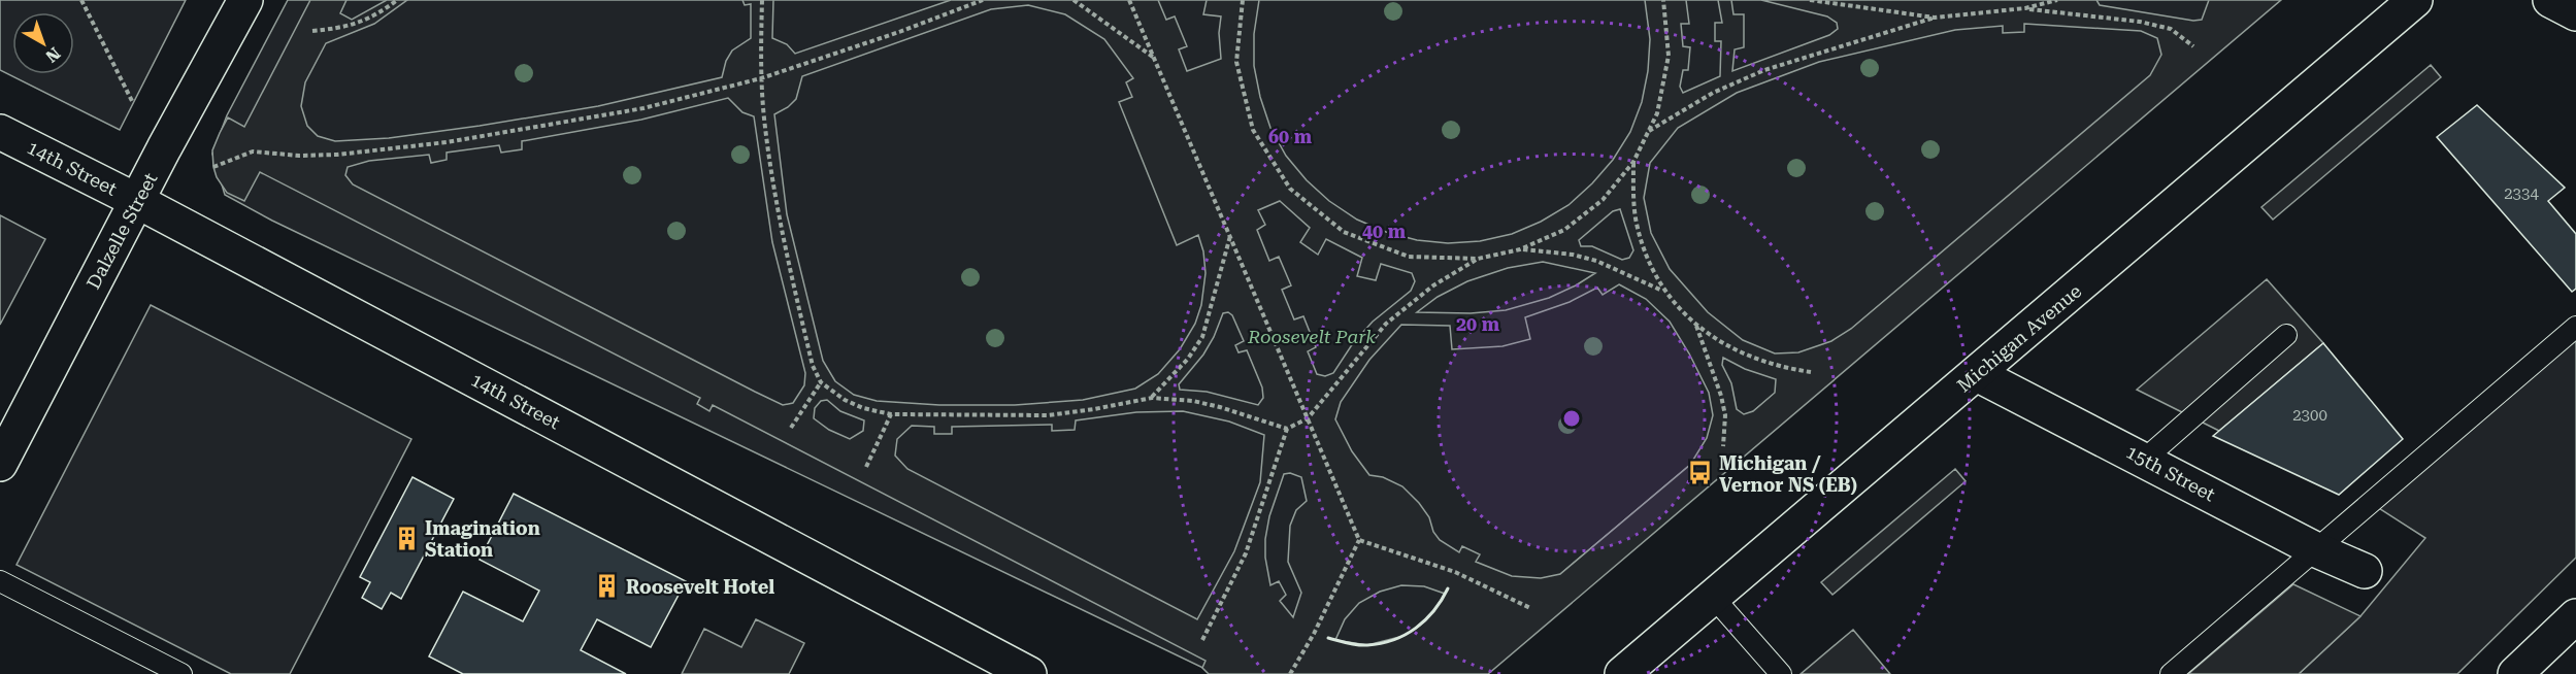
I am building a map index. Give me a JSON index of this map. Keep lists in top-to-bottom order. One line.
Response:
{"streets":{"main road":["14th Street","Dalzelle Street","Michigan Avenue","15th Street"]},"crossings":[["14th Street","Dalzelle Street"],["Michigan Avenue","15th Street"]],"parks":["Roosevelt Park"],"places":{"bus stop":["Michigan / Vernor NS (EB)"],"building":["Imagination Station","Roosevelt Hotel"]},"house_numbers":["2334","2300"],"north":"bottom right","rings":["60 m","40 m","20 m"]}
